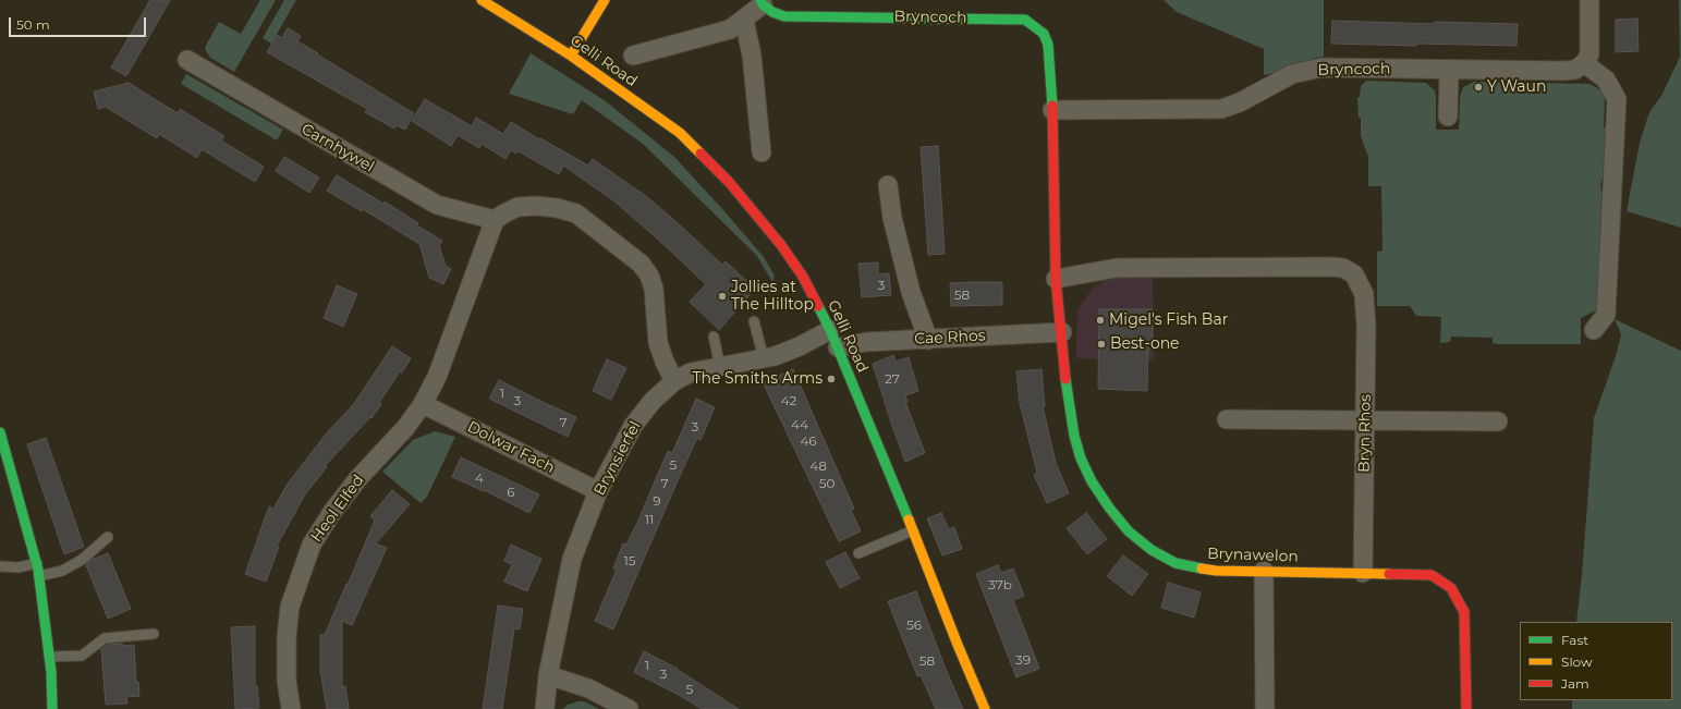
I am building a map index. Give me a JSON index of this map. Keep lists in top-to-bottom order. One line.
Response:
{"streets":{"street":["Bryncoch","Gelli Road","Carnhywel","Cae Rhos","Bryn Rhos","Dolwar Fach","Brynsierfel","Heol Elfed","Brynawelon"]},"crossings":[["Bryncoch","Bryn Rhos"],["Bryncoch","Brynawelon"],["Gelli Road","Cae Rhos"],["Gelli Road","Brynsierfel"],["Cae Rhos","Brynawelon"],["Bryn Rhos","Brynawelon"],["Dolwar Fach","Brynsierfel"],["Dolwar Fach","Heol Elfed"]],"places":["Y Waun","Jollies at The Hilltop","Migel's Fish Bar","Best-one","The Smiths Arms"],"house_numbers":["3","58","27","1","3","42","7","44","3","46","5","48","4","7","50","6","9","11","15","37b","56","39","58","1","3","5"],"legend":["Fast","Slow","Jam"],"scale_bar":"50 m"}
